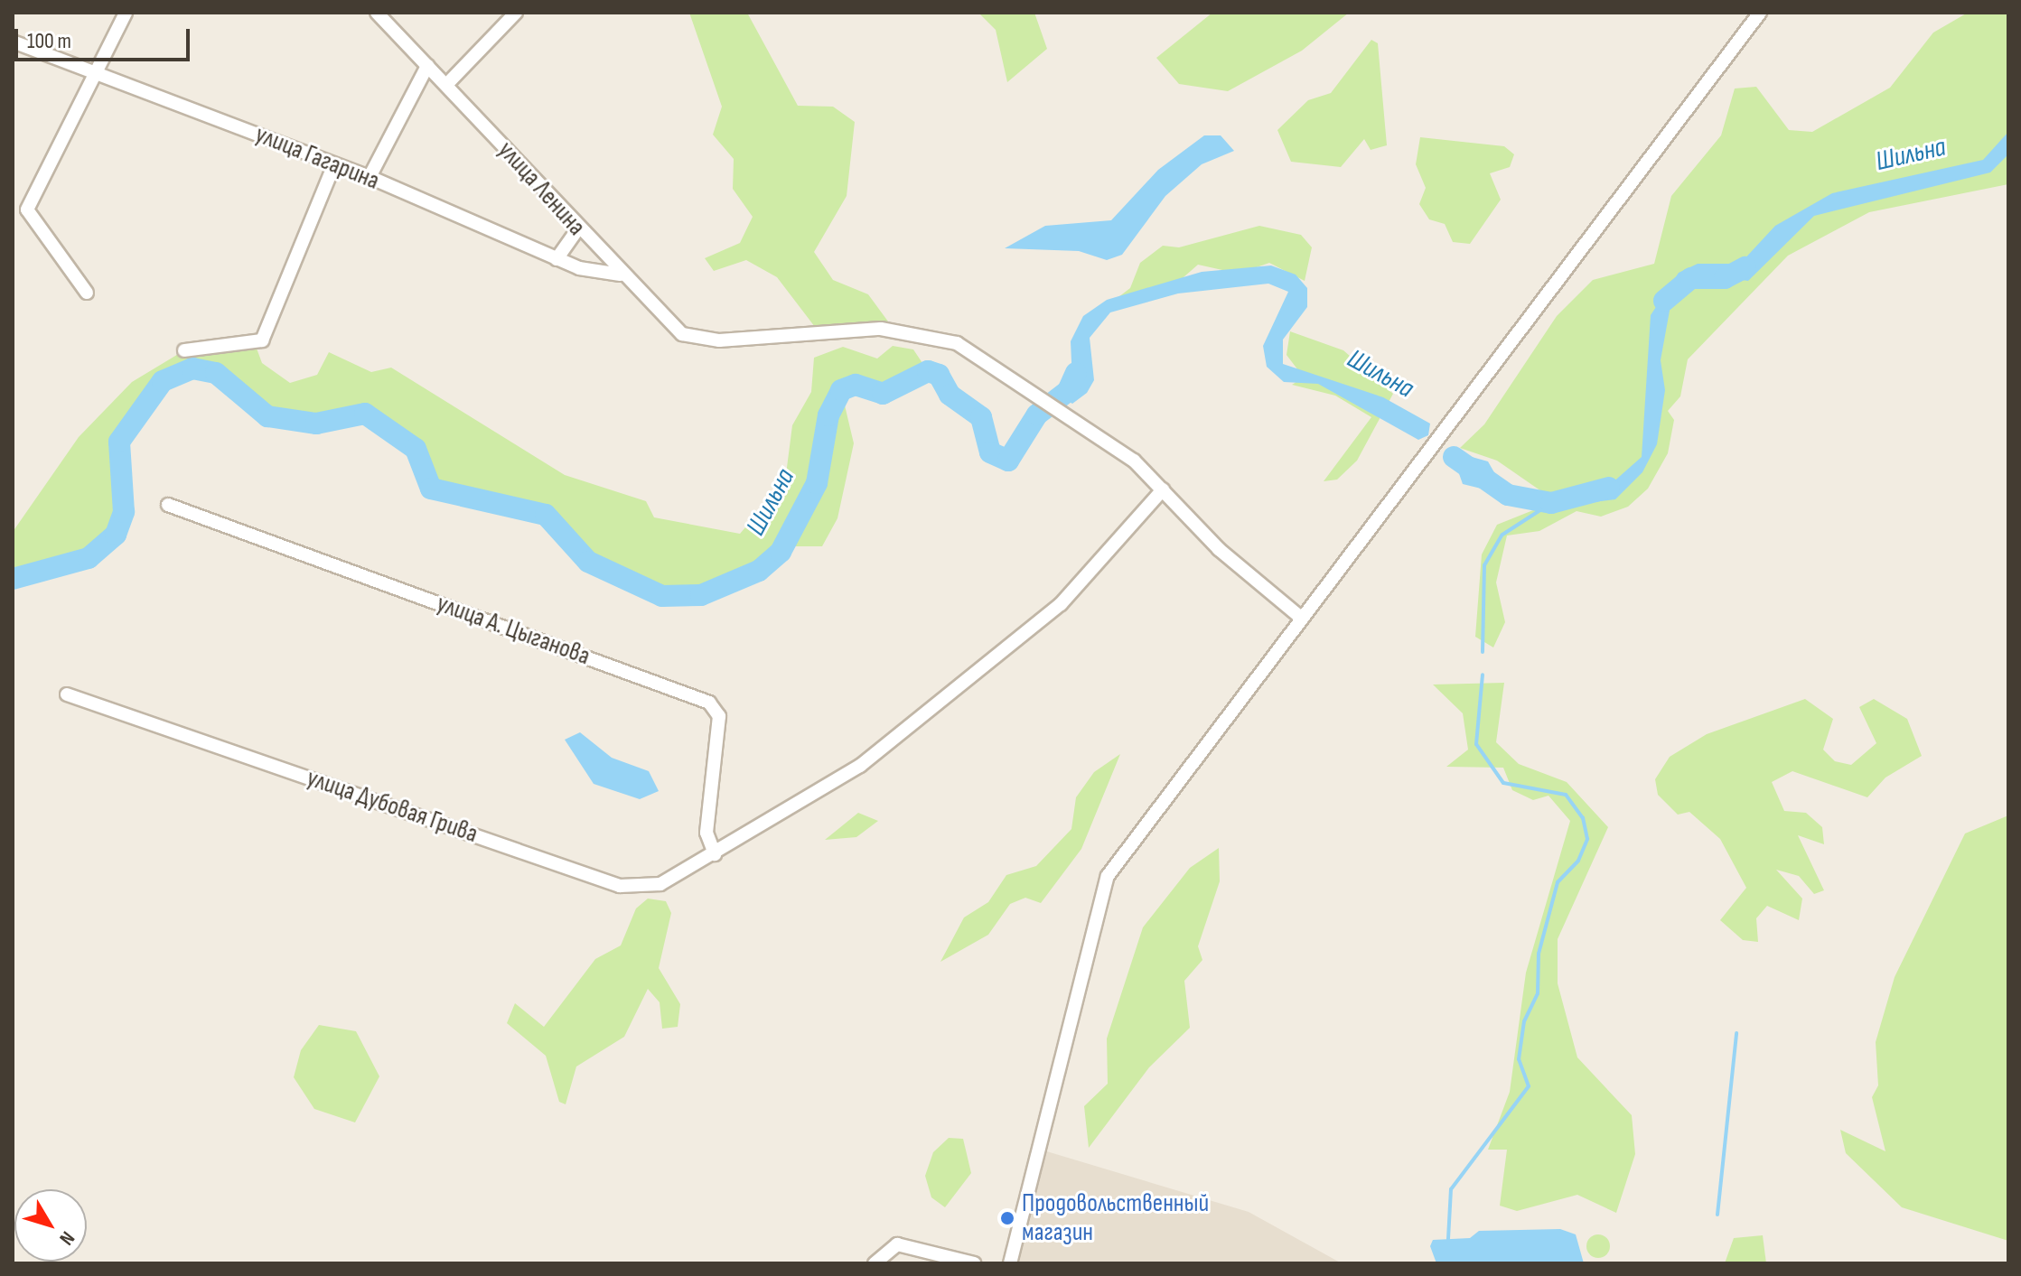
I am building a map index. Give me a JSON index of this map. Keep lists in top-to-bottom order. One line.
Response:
{"streets":{"street":["улица Гагарина","улица Ленина","улица А. Цыганова","улица Дубовая Грива"]},"crossings":[["улица Гагарина","улица Ленина"],["улица Ленина","улица Дубовая Грива"],["улица А. Цыганова","улица Дубовая Грива"]],"water":["Шильна"],"places":["Продовольственный магазин"],"scale_bar":"100 m","north":"bottom right"}
